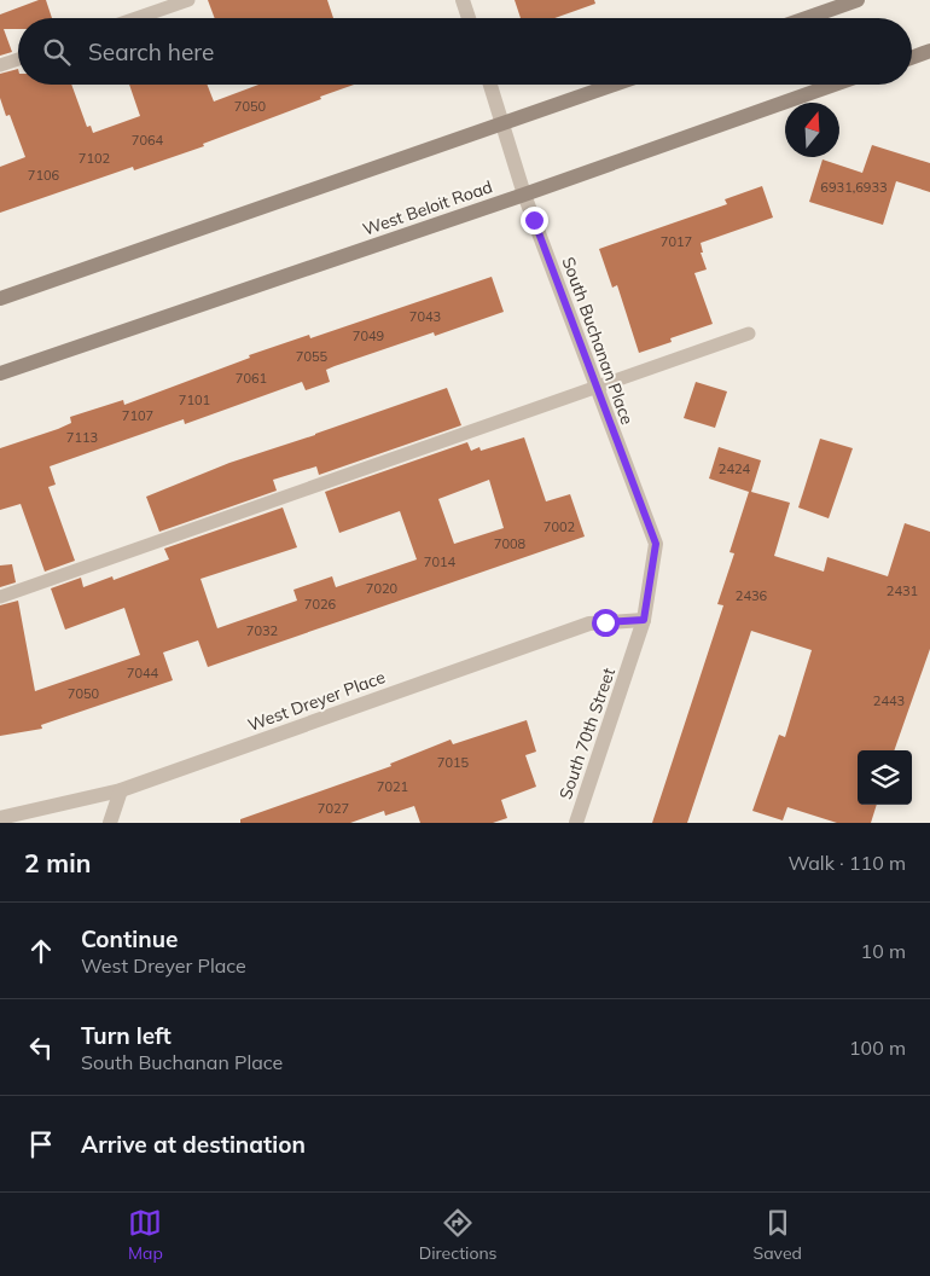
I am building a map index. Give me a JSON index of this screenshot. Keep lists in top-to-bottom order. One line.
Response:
{"streets":{"main road":["West Beloit Road"],"street":["South Buchanan Place","West Dreyer Place","South 70th Street"]},"crossings":[["West Beloit Road","South Buchanan Place"],["South Buchanan Place","West Dreyer Place"],["South Buchanan Place","South 70th Street"],["West Dreyer Place","South 70th Street"]],"house_numbers":["7050","7064","7102","7106","6931,6933","7017","7043","7049","7055","7061","7101","7107","7113","2424","7002","7008","7014","7020","2431","2436","7026","7032","7044","7050","2443","7015","7021","7027"],"north":"top","page":{"search":"Search here","heading":["2 min","Walk · 110 m"],"list":[["Continue","West Dreyer Place","10 m"],["Turn left","South Buchanan Place","100 m"],"Arrive at destination"],"nav":["Map","Directions","Saved"]}}
